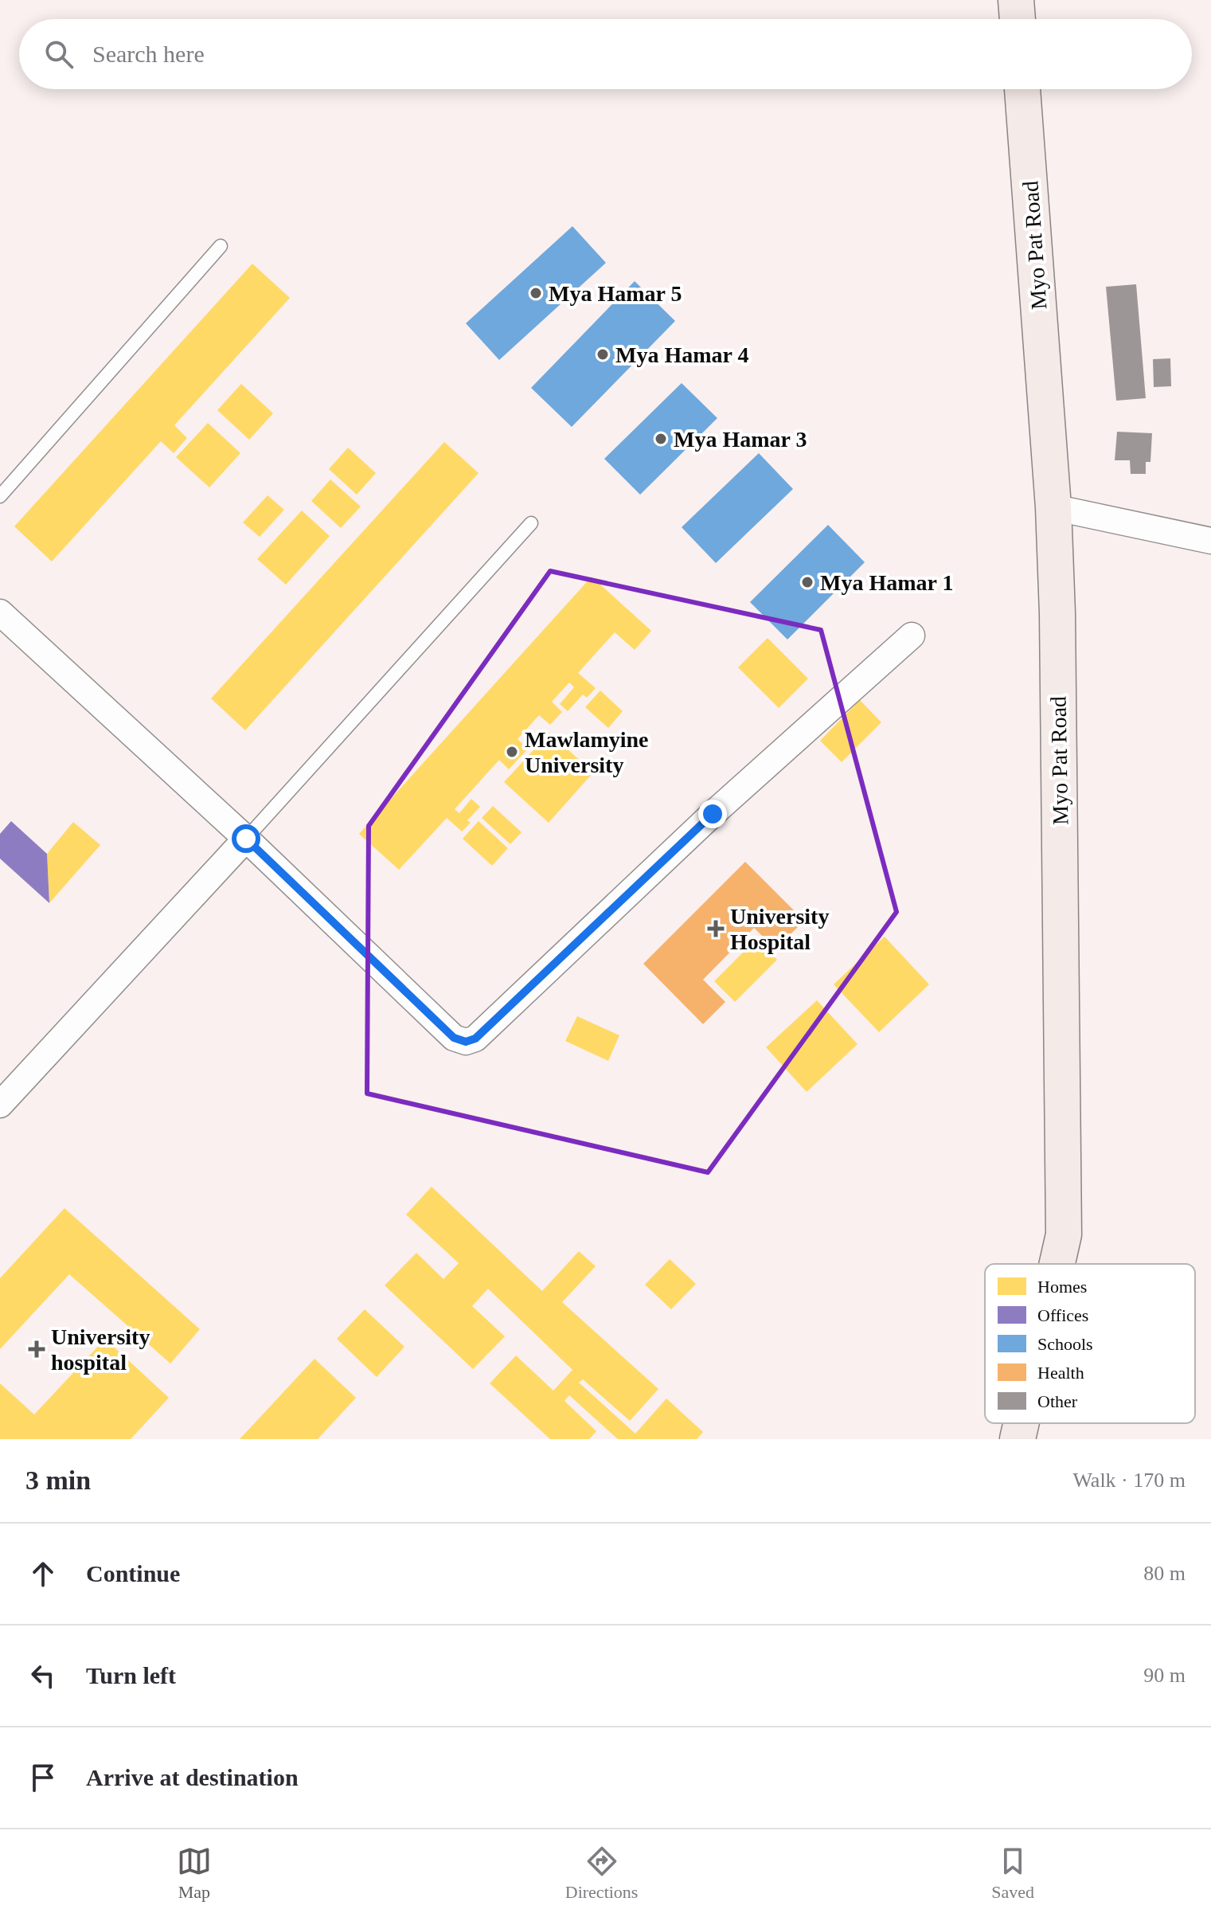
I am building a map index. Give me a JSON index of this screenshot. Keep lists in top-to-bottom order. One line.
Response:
{"streets":{"main road":["Myo Pat Road"]},"places":{"other":["Mya Hamar 5","Mya Hamar 4","Mya Hamar 3","Mya Hamar 1","Mawlamyine University"],"health":["University Hospital","University hospital"]},"legend":["Homes","Offices","Schools","Health","Other"],"page":{"search":"Search here","heading":["3 min","Walk · 170 m"],"list":[["Continue","80 m"],["Turn left","90 m"],"Arrive at destination"],"nav":["Map","Directions","Saved"]}}
